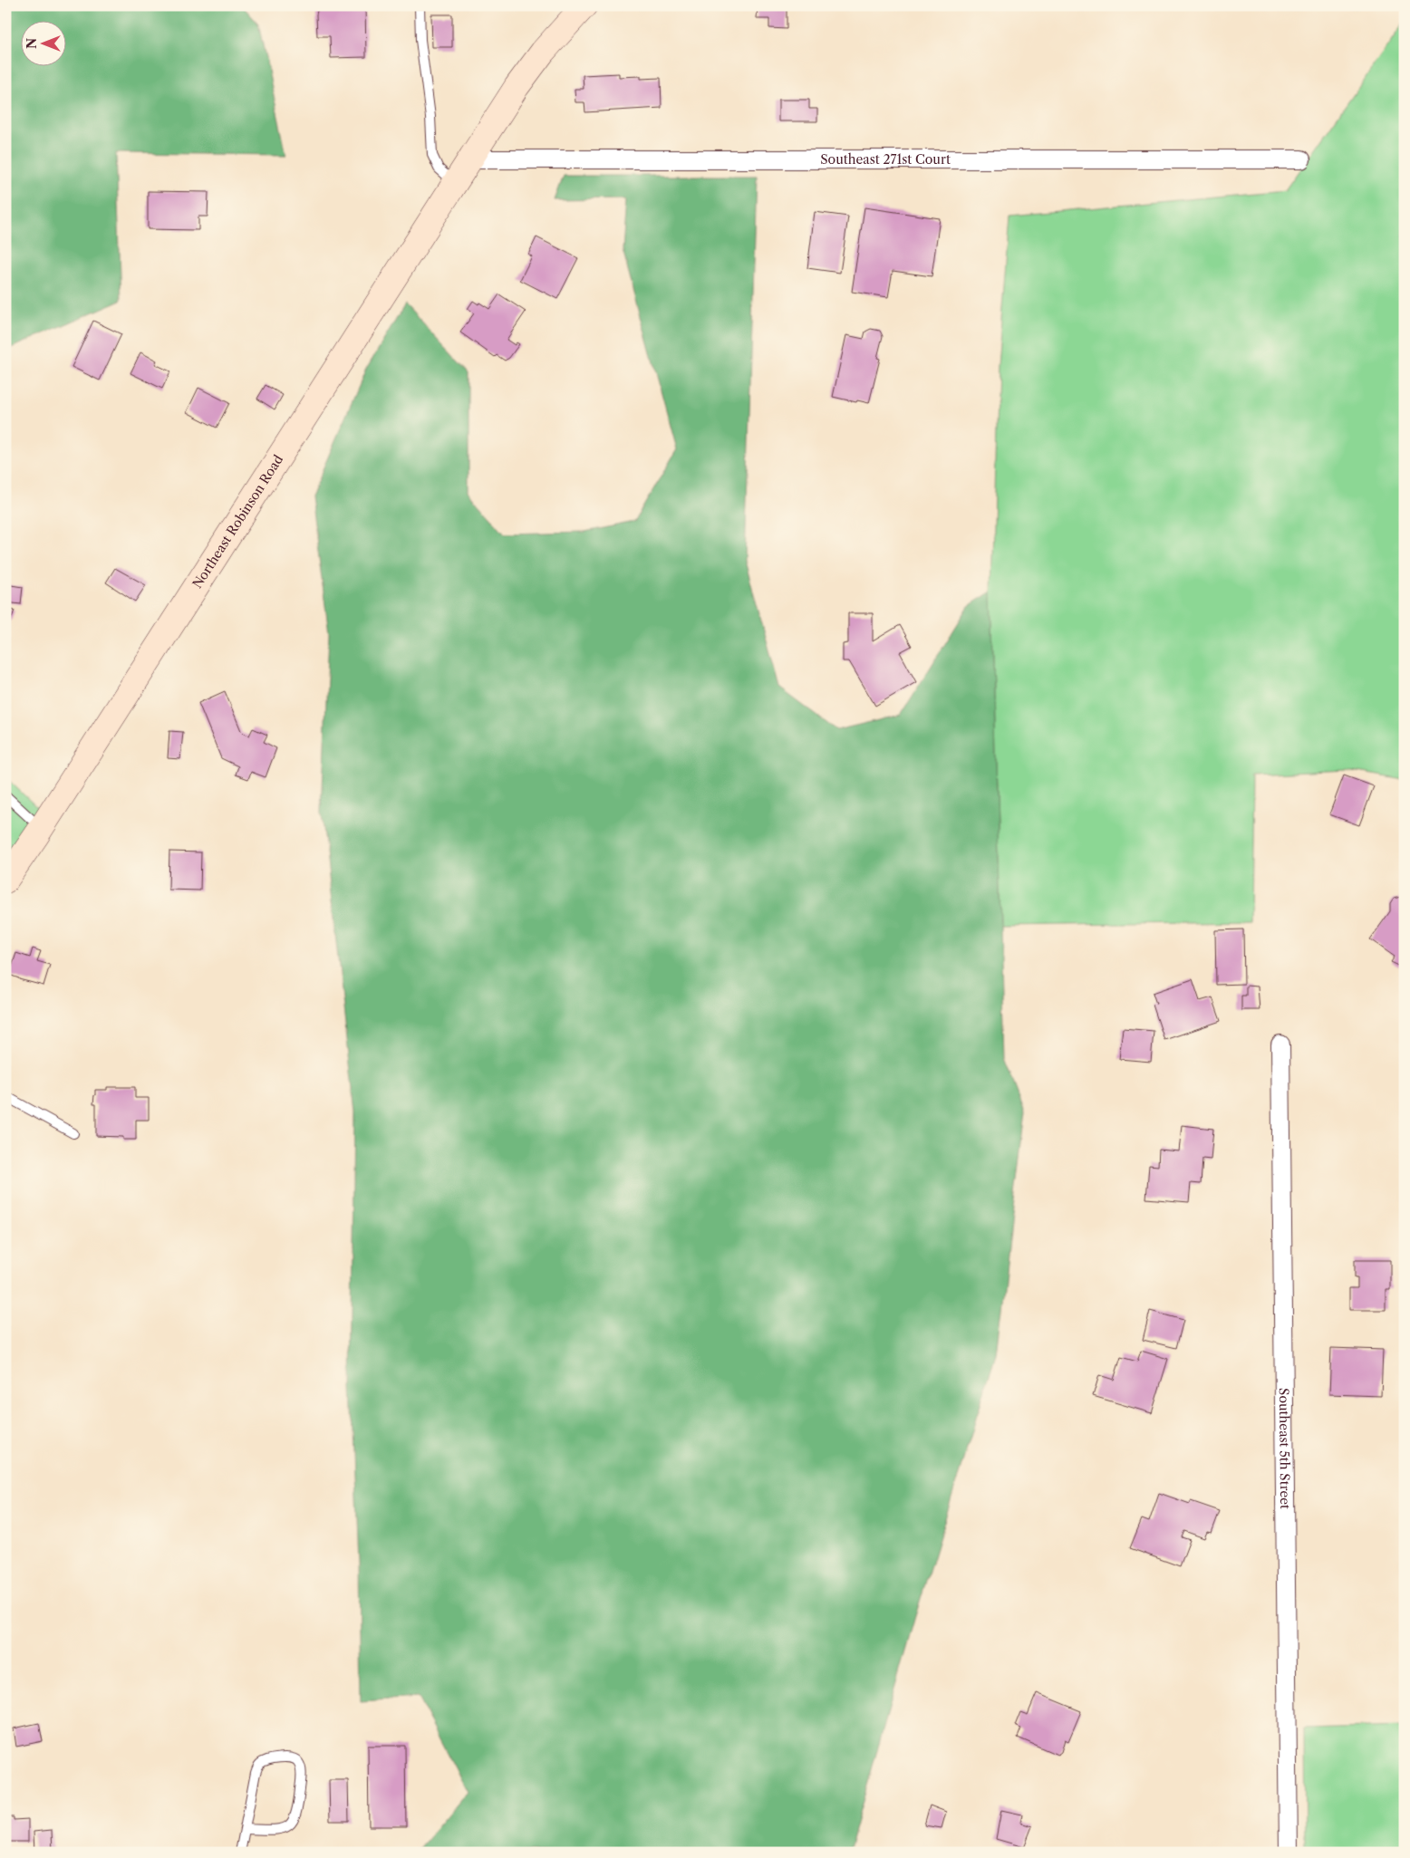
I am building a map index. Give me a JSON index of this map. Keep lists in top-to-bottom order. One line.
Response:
{"streets":{"street":["Southeast 271st Court","Northeast Robinson Road","Southeast 5th Street"]},"crossings":[["Southeast 271st Court","Northeast Robinson Road"]],"north":"left"}
